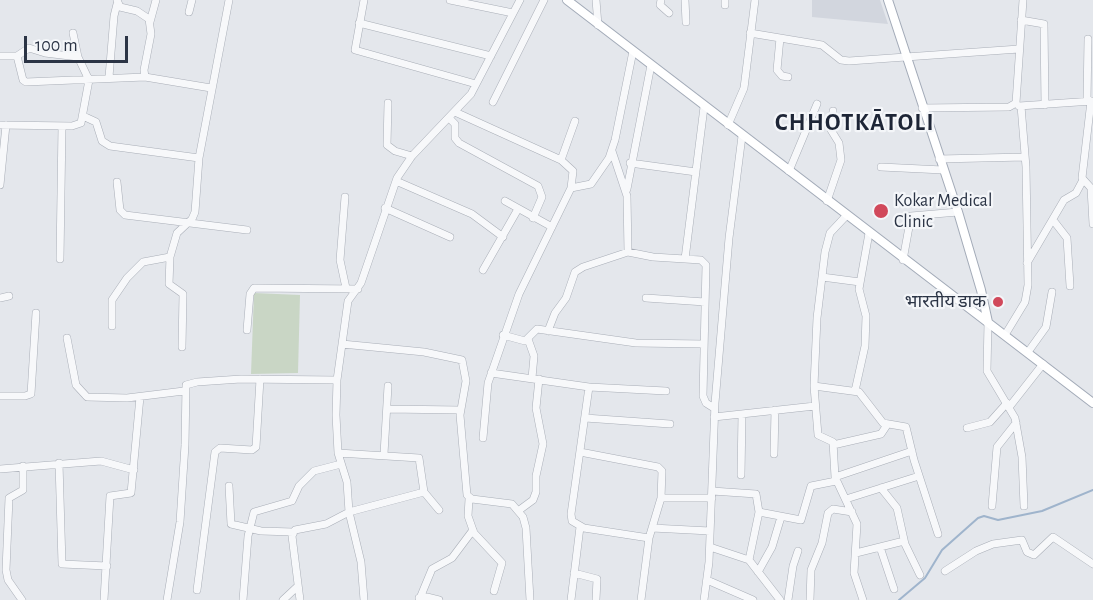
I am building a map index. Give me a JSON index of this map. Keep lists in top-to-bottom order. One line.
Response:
{"districts":["CHHOTKĀTOLI"],"places":["Kokar Medical Clinic","भारतीय डाक"],"scale_bar":"100 m"}
